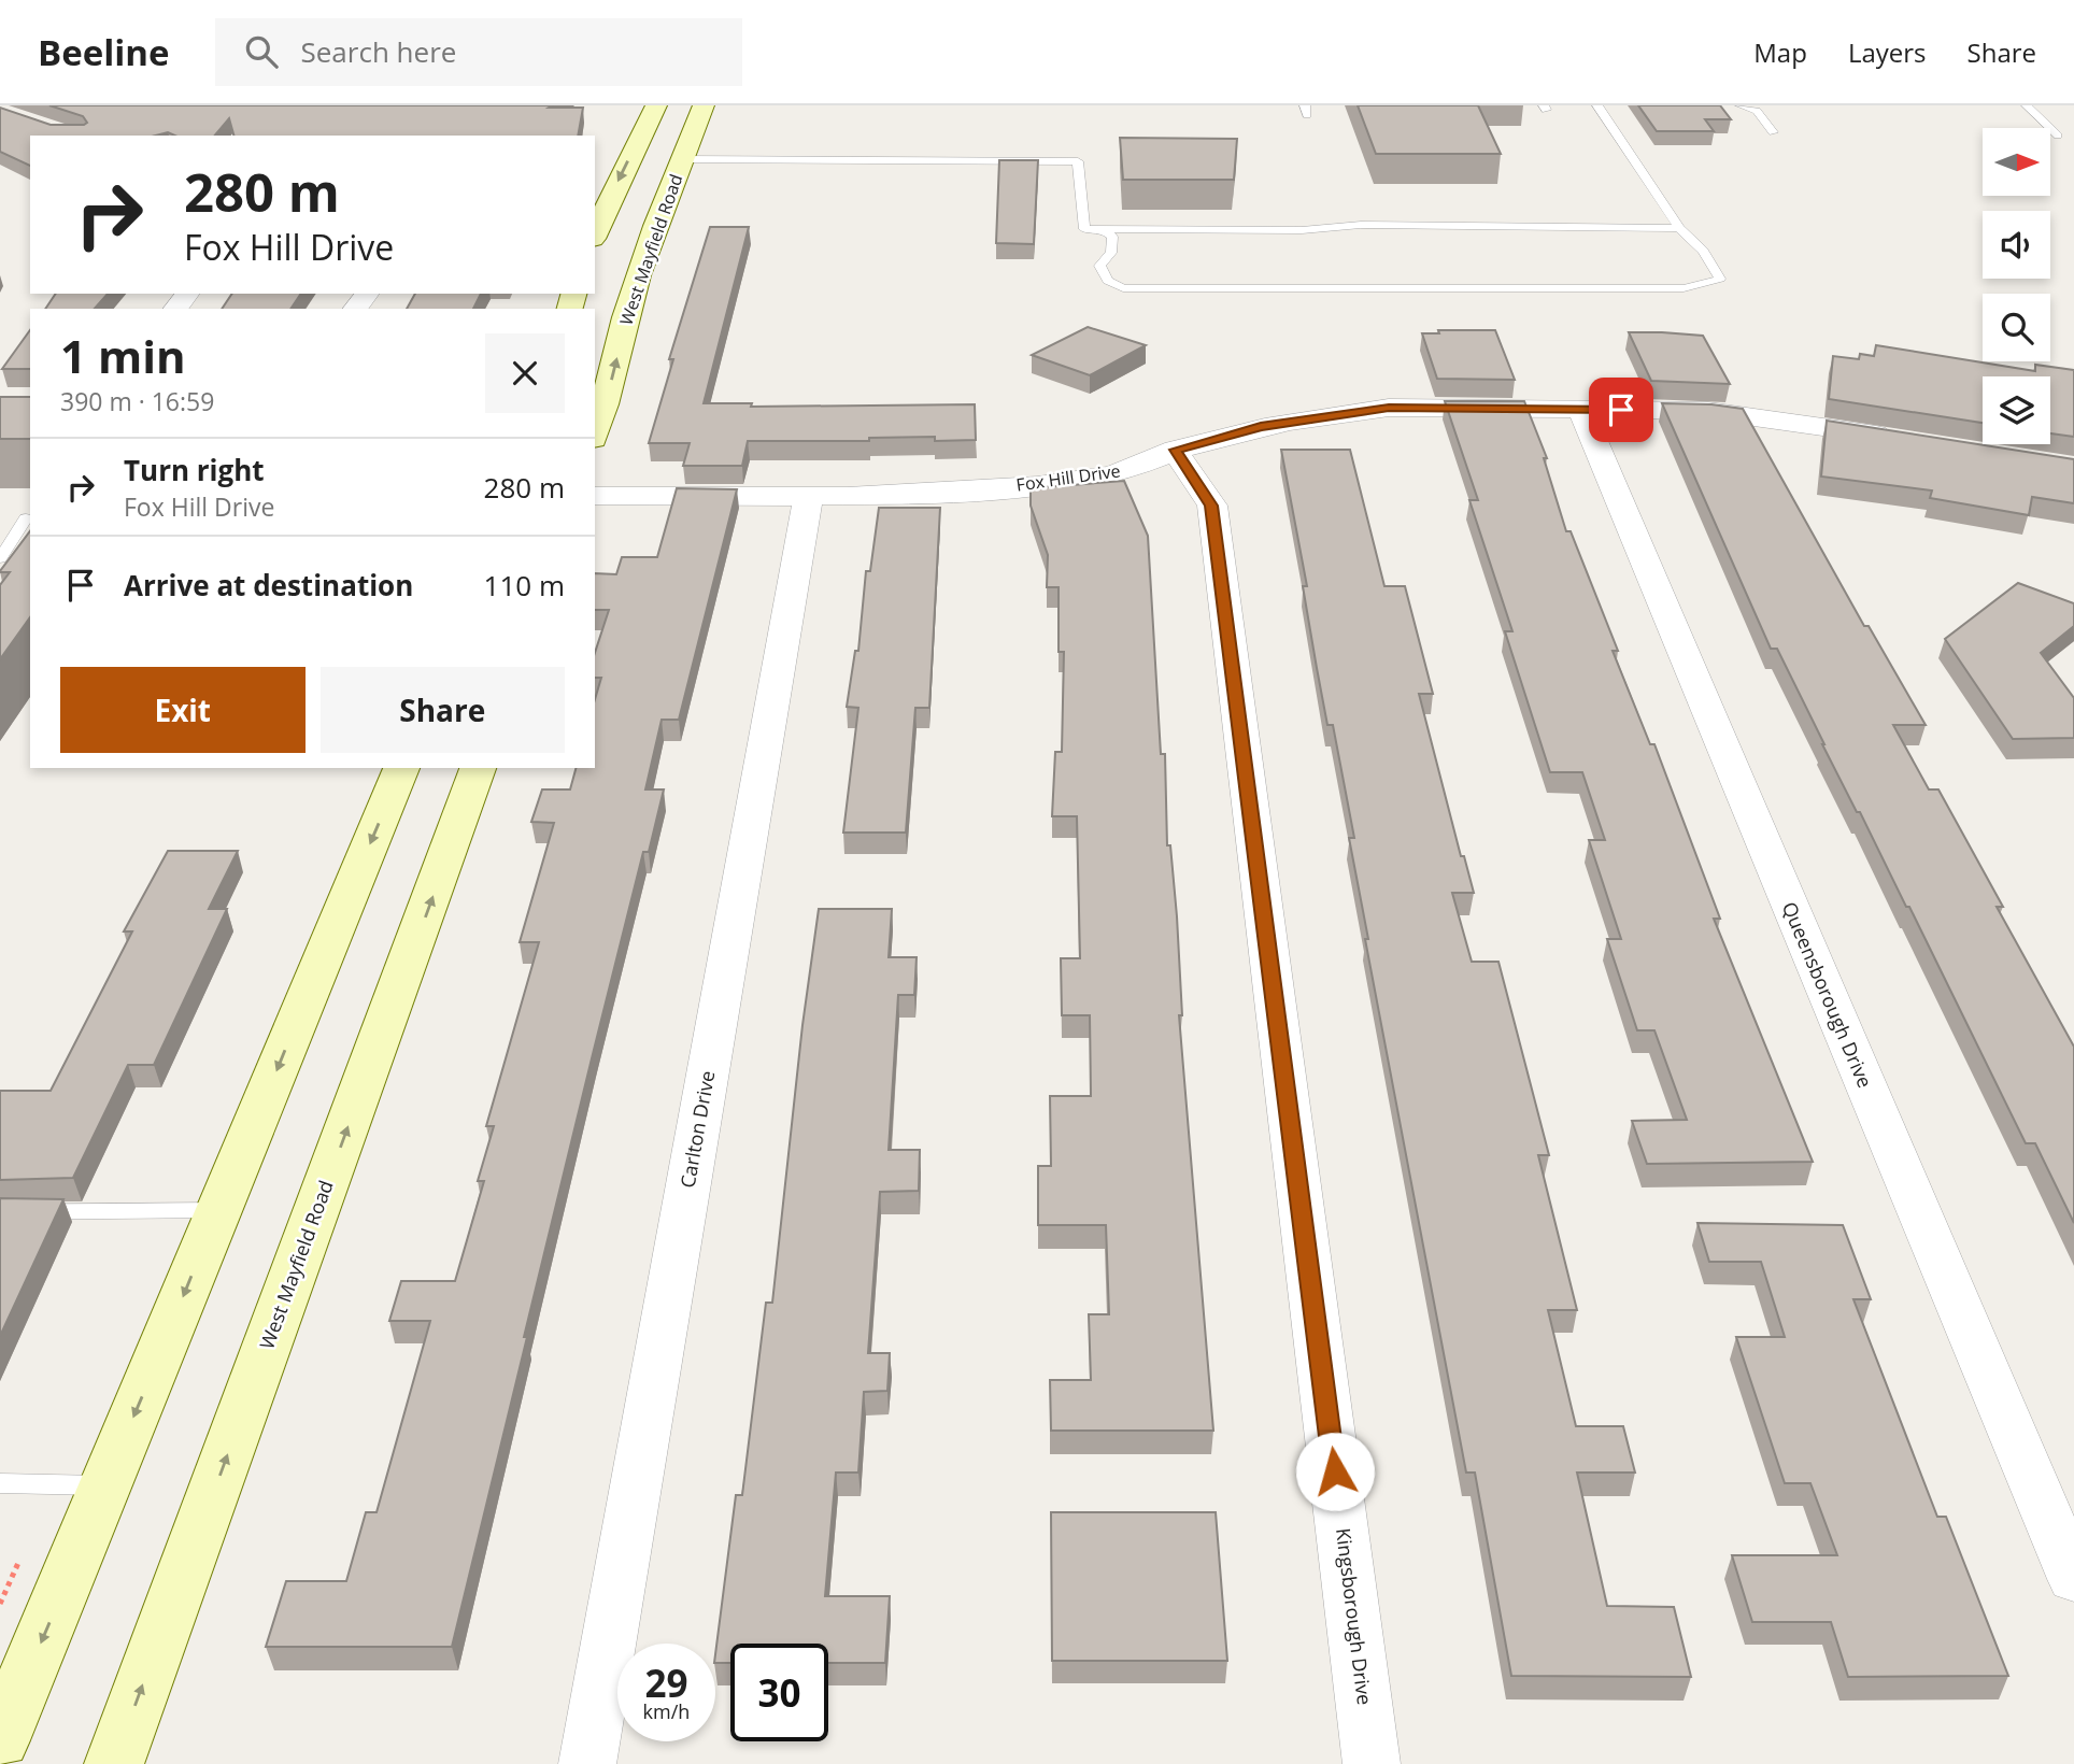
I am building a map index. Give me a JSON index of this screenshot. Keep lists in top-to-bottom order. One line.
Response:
{"streets":{"main road":["West Mayfield Road"],"street":["Fox Hill Drive","Queensborough Drive","Carlton Drive","Kingsborough Drive"]},"crossings":[["Fox Hill Drive","Queensborough Drive"],["Fox Hill Drive","Carlton Drive"],["Fox Hill Drive","Kingsborough Drive"]],"north":"right","page":{"header":"Beeline","search":"Search here","nav":["Map","Layers","Share"],"turn":["280 m","Fox Hill Drive"],"heading":["1 min","390 m · 16:59"],"list":[{"name":"Turn right","note":"Fox Hill Drive","value":"280 m"},{"name":"Arrive at destination","value":"110 m"}],"buttons":["Exit","Share"],"speed":"29 km/h","limit":"30"}}
